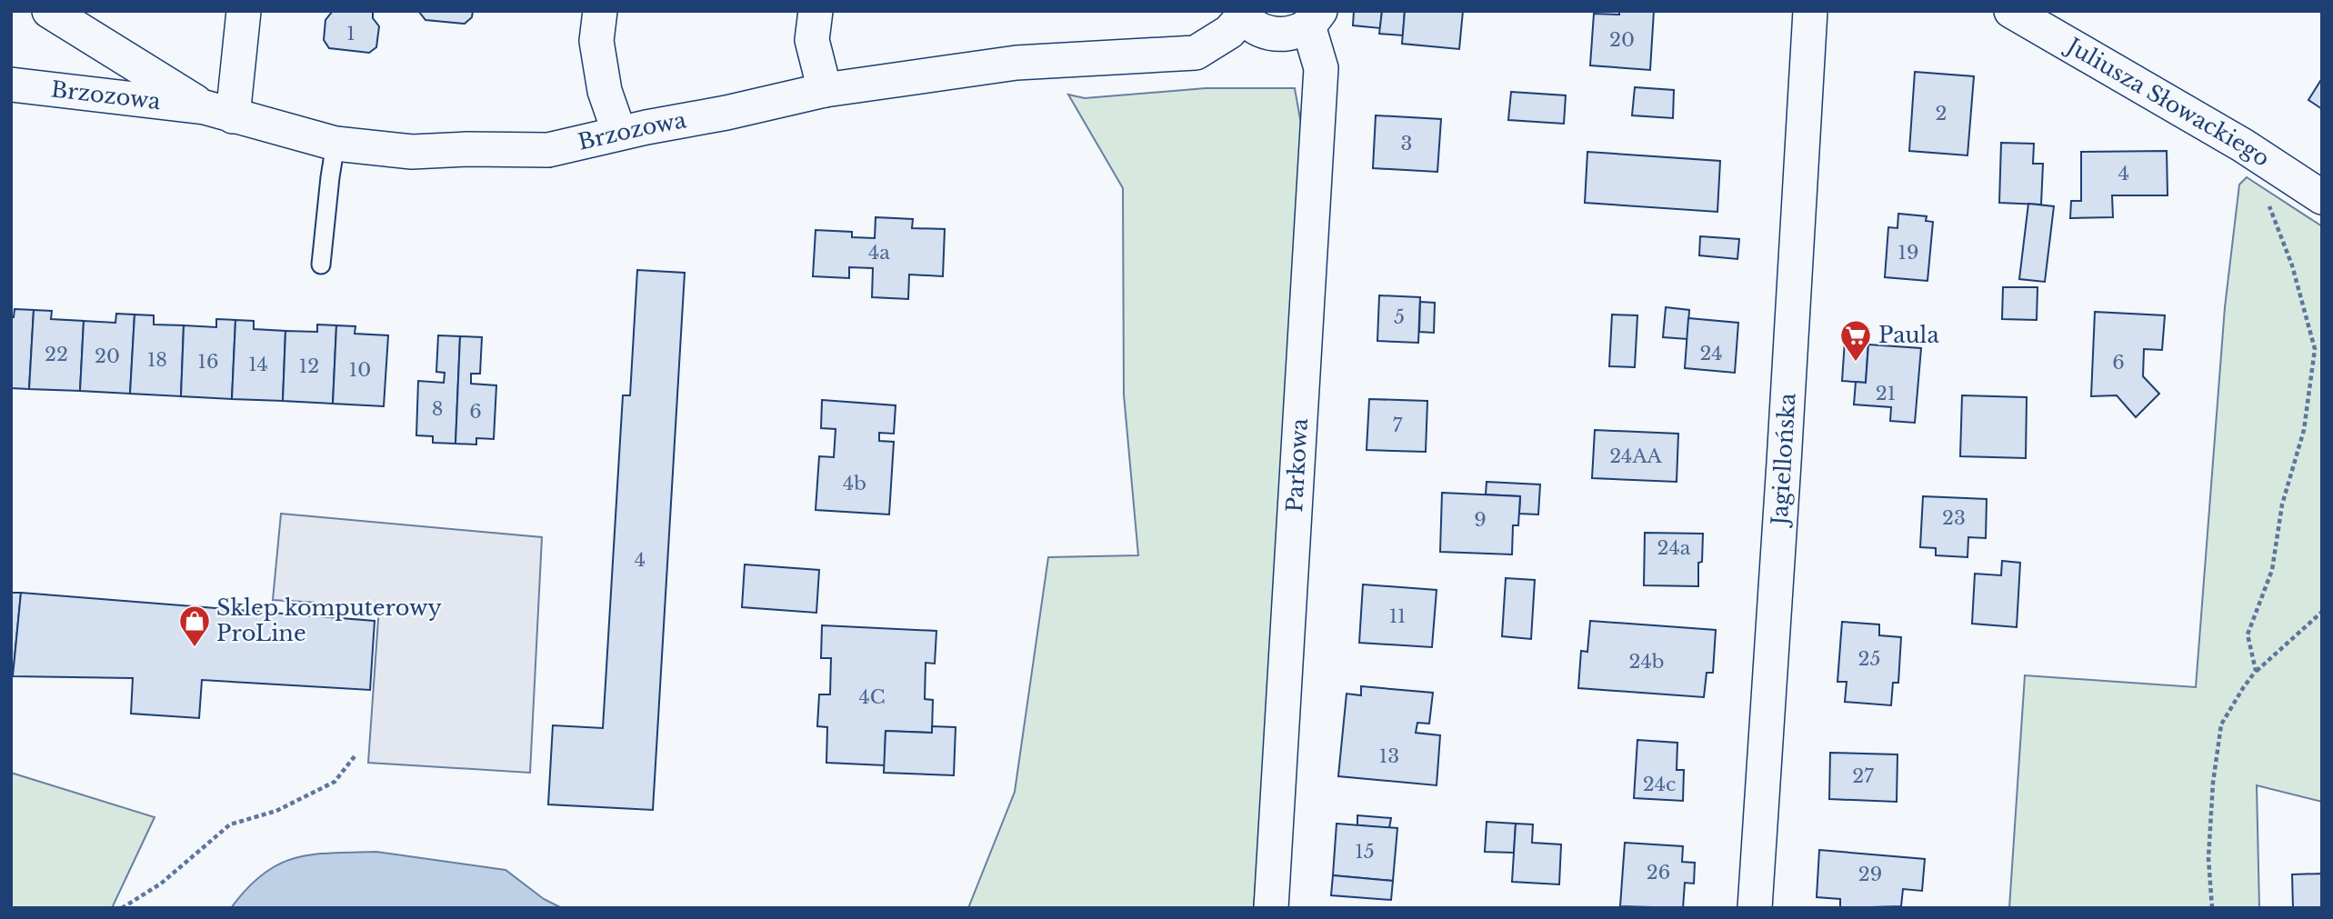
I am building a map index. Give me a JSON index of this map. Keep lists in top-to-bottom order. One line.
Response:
{"streets":{"street":["Brzozowa","Juliusza Słowackiego","Jagiellońska","Parkowa"]},"places":{"supermarket":["Paula"],"shop":["Sklep komputerowy ProLine"]},"house_numbers":["1","20","2","3","4","4a","19","5","24","22","20","18","16","6","14","12","10","21","8","6","7","24AA","4b","23","9","24a","4","11","25","24b","4C","13","27","24c","15","26","29"]}
